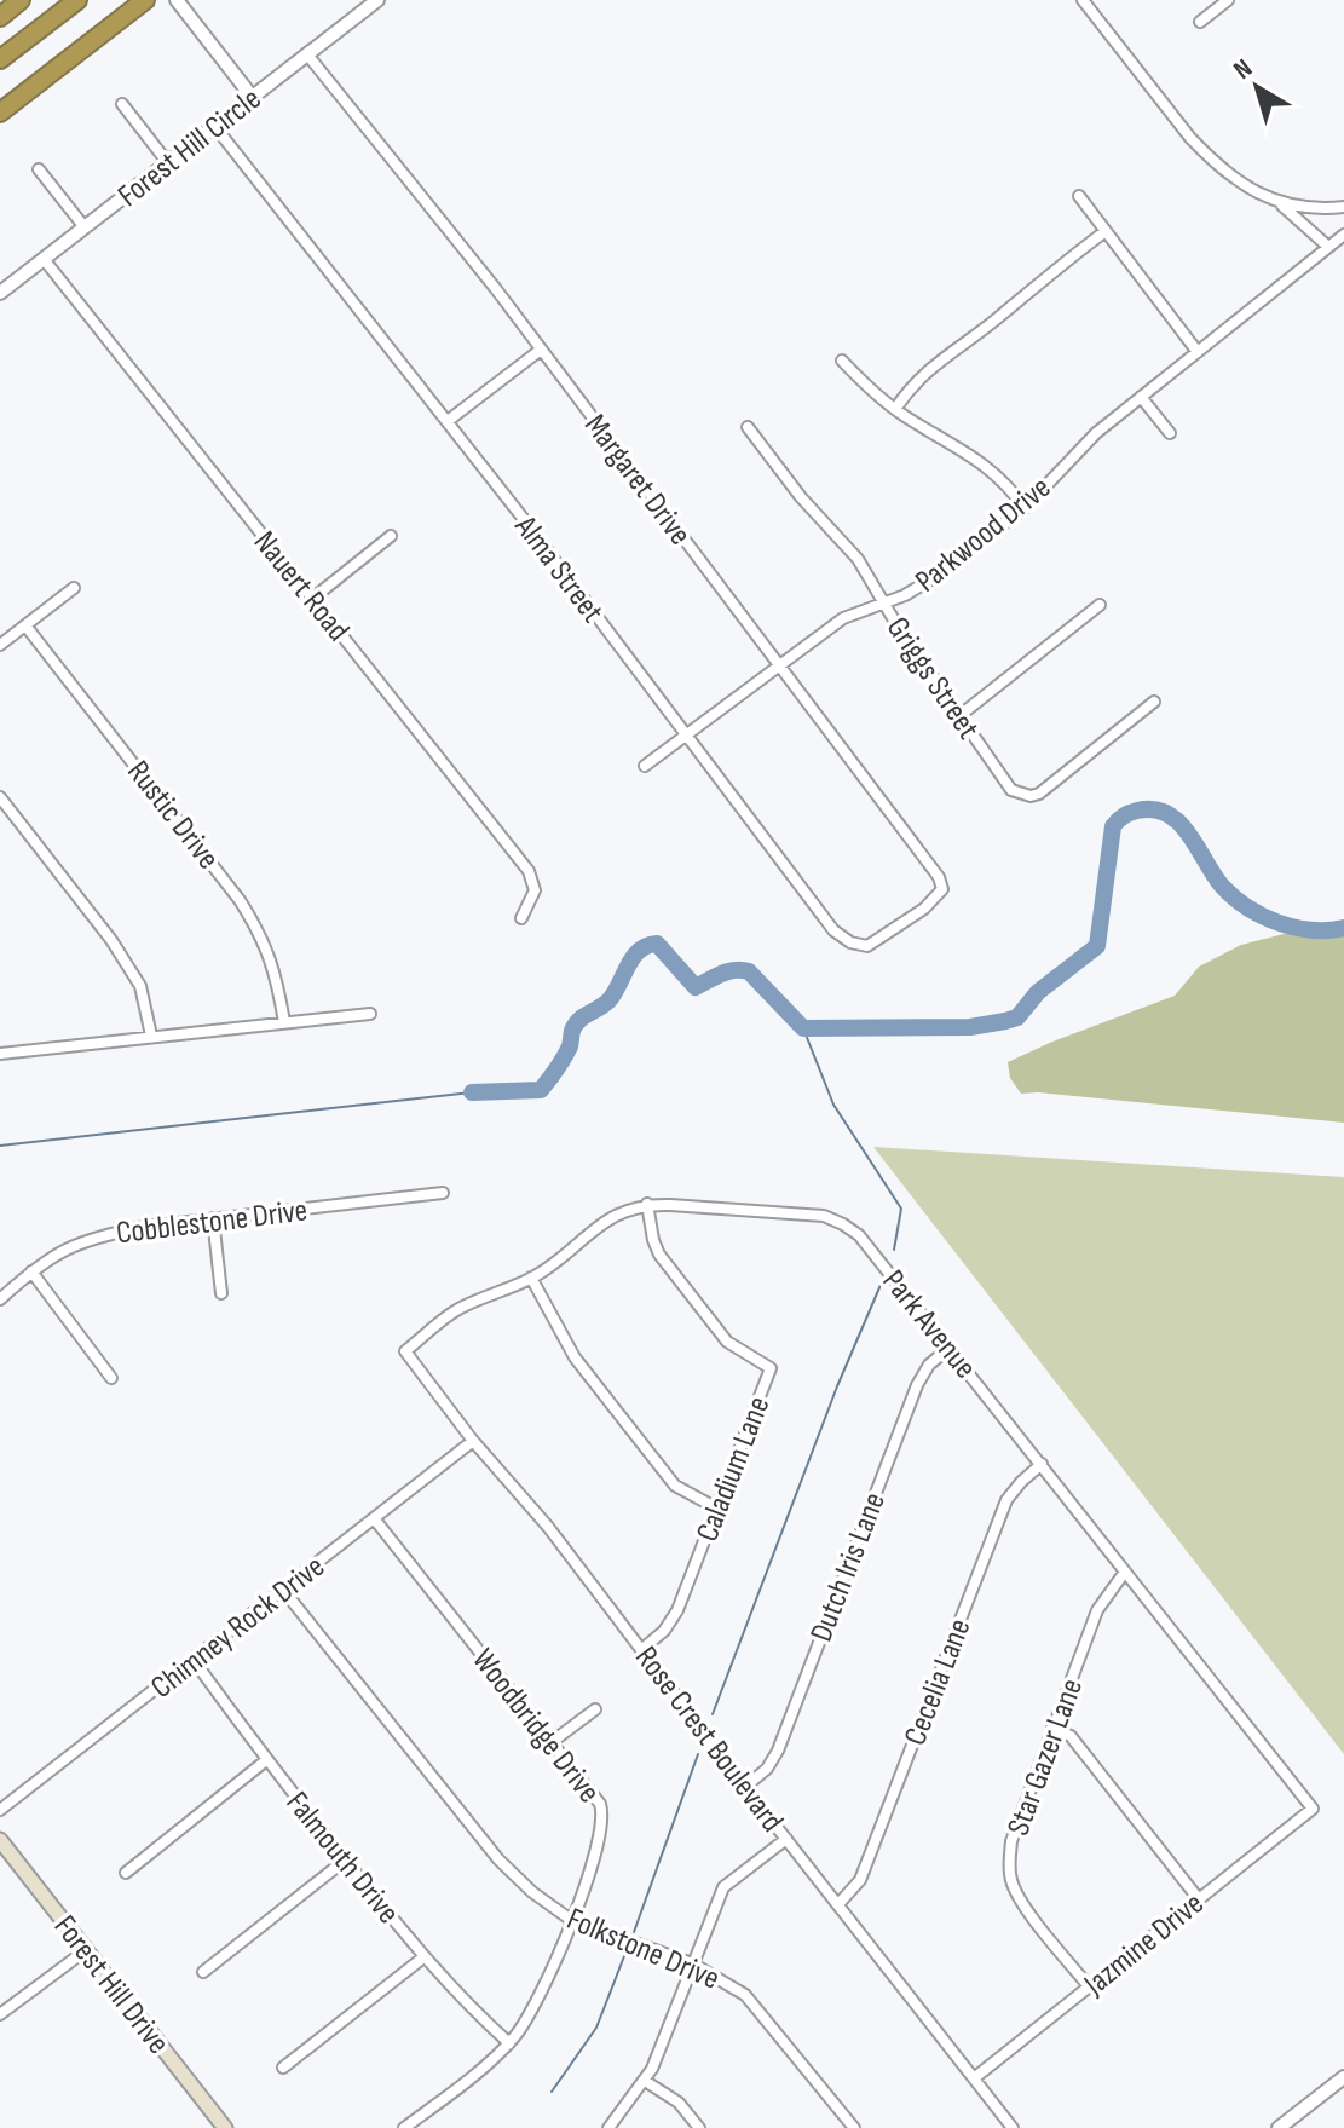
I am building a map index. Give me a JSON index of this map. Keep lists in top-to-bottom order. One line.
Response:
{"streets":{"main road":["Forest Hill Drive"],"street":["Forest Hill Circle","Margaret Drive","Parkwood Drive","Alma Street","Nauert Road","Griggs Street","Rustic Drive","Cobblestone Drive","Park Avenue","Caladium Lane","Dutch Iris Lane","Chimney Rock Drive","Cecelia Lane","Woodbridge Drive","Rose Crest Boulevard","Star Gazer Lane","Falmouth Drive","Jazmine Drive","Folkstone Drive"]},"crossings":[["Forest Hill Circle","Margaret Drive"],["Forest Hill Circle","Alma Street"],["Forest Hill Circle","Nauert Road"],["Margaret Drive","Parkwood Drive"],["Margaret Drive","Alma Street"],["Parkwood Drive","Alma Street"],["Parkwood Drive","Griggs Street"],["Park Avenue","Caladium Lane"],["Park Avenue","Dutch Iris Lane"],["Park Avenue","Cecelia Lane"],["Park Avenue","Rose Crest Boulevard"],["Park Avenue","Star Gazer Lane"],["Park Avenue","Jazmine Drive"],["Caladium Lane","Rose Crest Boulevard"],["Dutch Iris Lane","Rose Crest Boulevard"],["Chimney Rock Drive","Woodbridge Drive"],["Chimney Rock Drive","Rose Crest Boulevard"],["Chimney Rock Drive","Falmouth Drive"],["Chimney Rock Drive","Folkstone Drive"],["Cecelia Lane","Rose Crest Boulevard"],["Woodbridge Drive","Falmouth Drive"],["Woodbridge Drive","Folkstone Drive"],["Rose Crest Boulevard","Jazmine Drive"],["Star Gazer Lane","Jazmine Drive"]],"north":"top left"}
